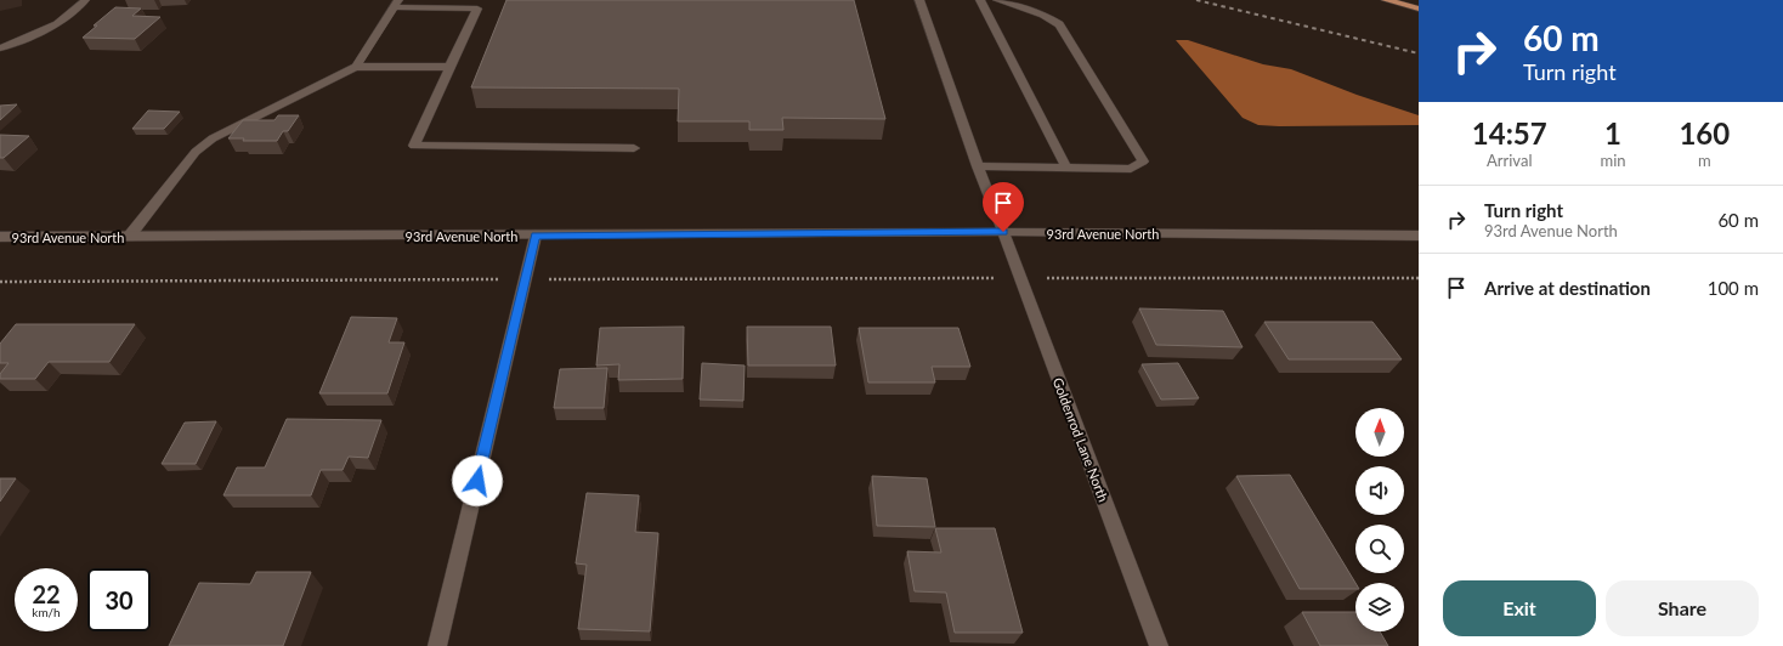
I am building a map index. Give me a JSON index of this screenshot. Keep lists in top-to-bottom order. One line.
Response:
{"streets":{"street":["93rd Avenue North","Goldenrod Lane North"]},"crossings":[["93rd Avenue North","Goldenrod Lane North"]],"north":"top","page":{"turn":["60 m","Turn right"],"eta":["14:57","Arrival","1","min","160","m"],"list":[{"name":"Turn right","note":"93rd Avenue North","value":"60 m"},{"name":"Arrive at destination","value":"100 m"}],"speed":"22 km/h","limit":"30","buttons":["Exit","Share"]}}
